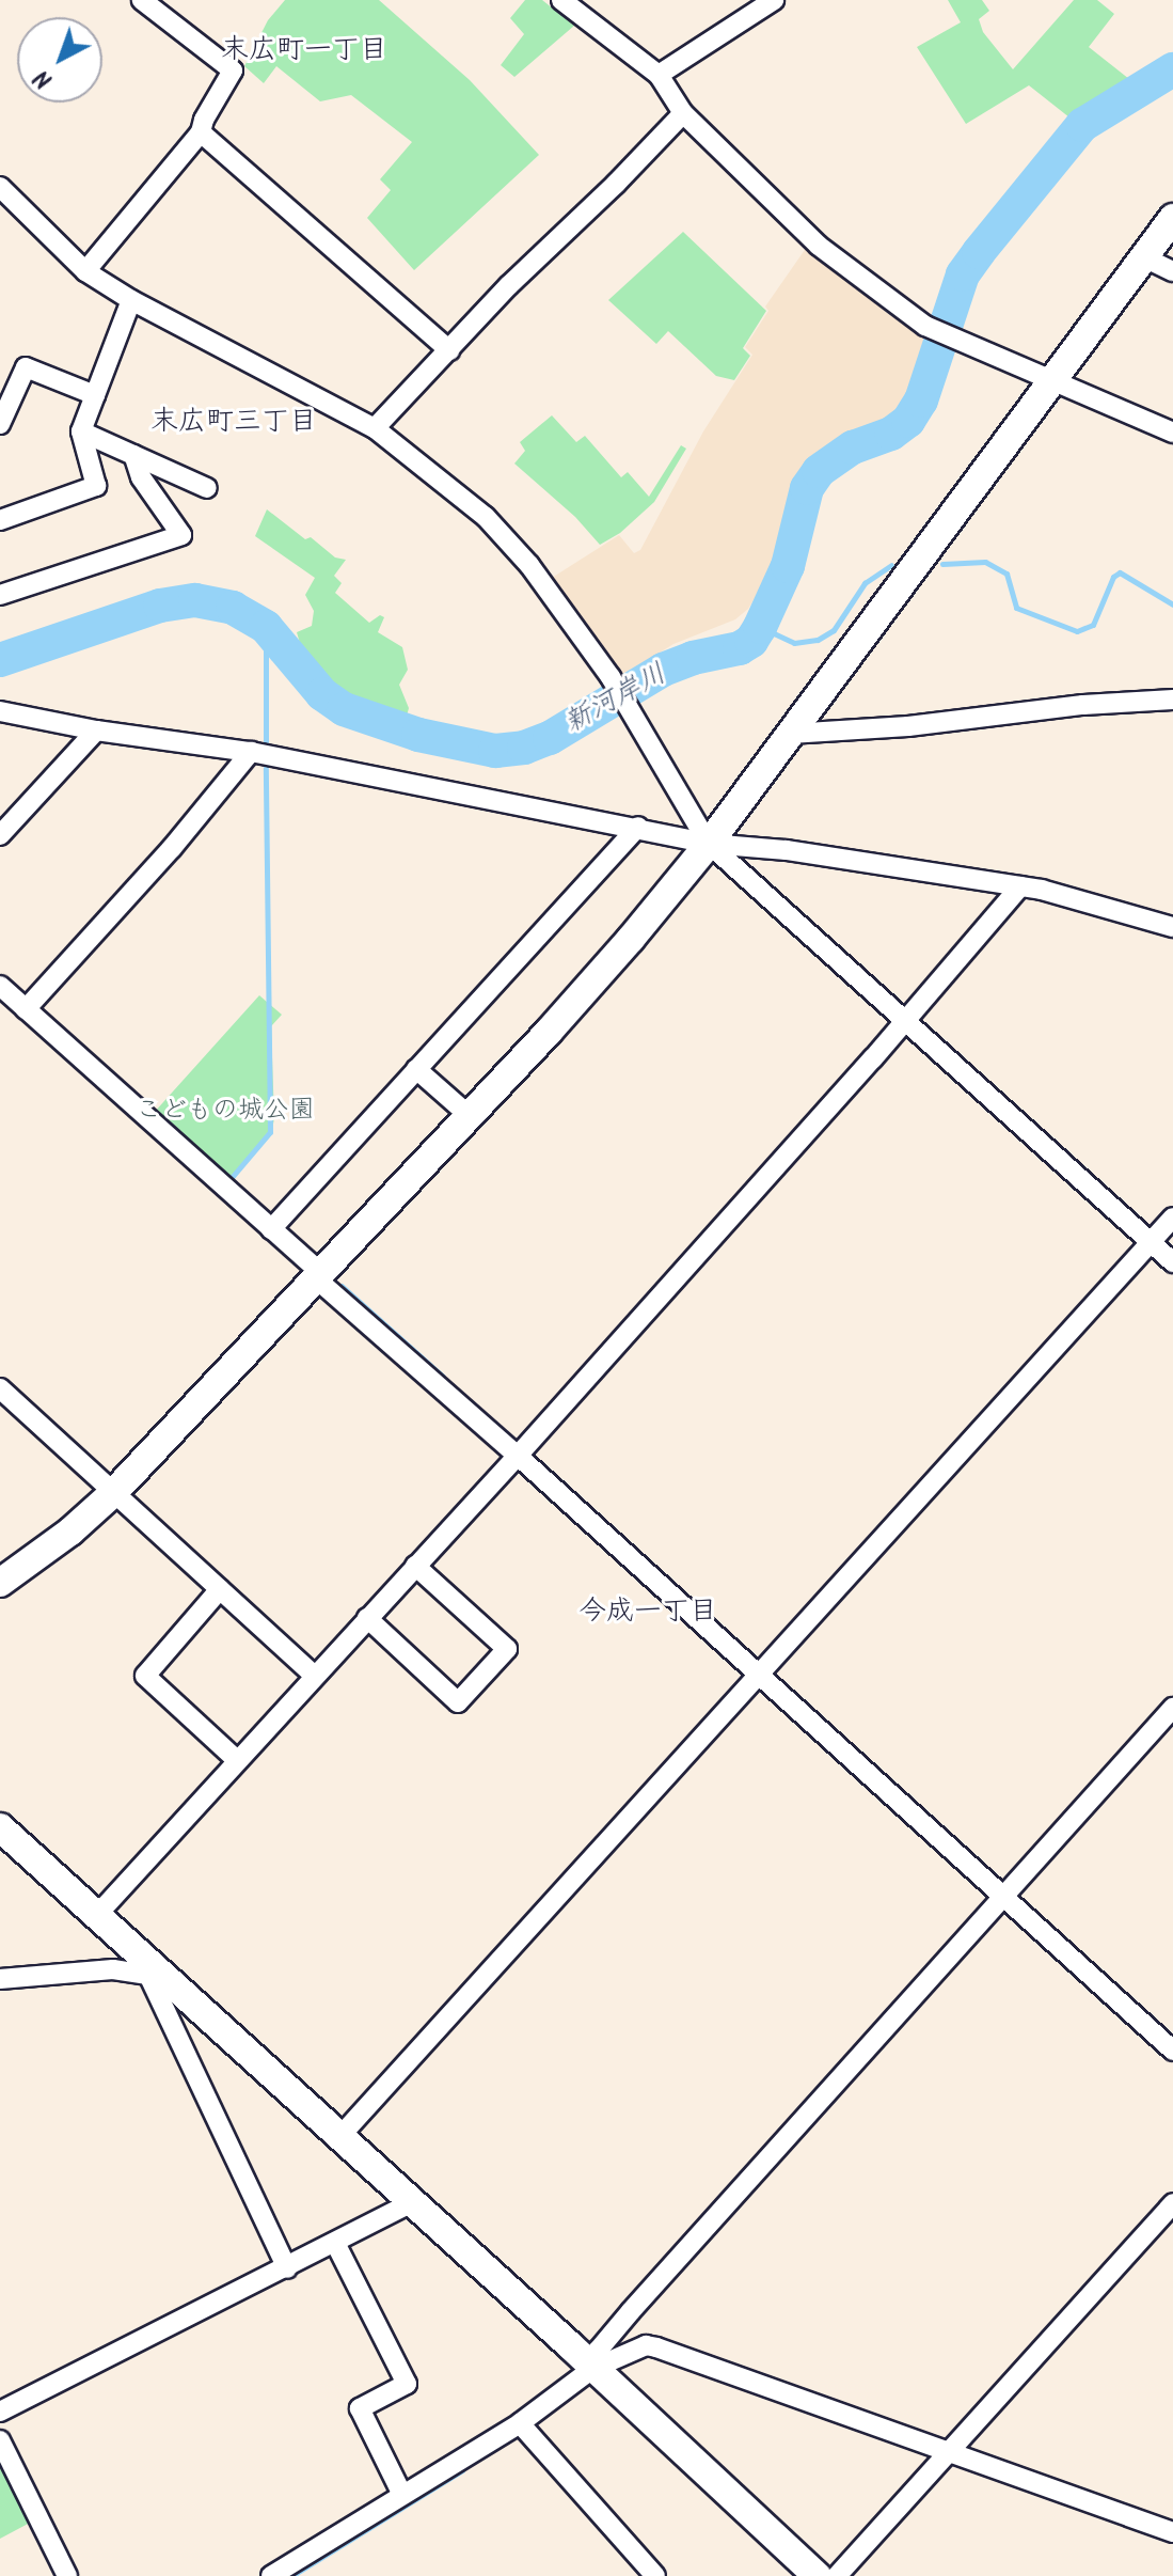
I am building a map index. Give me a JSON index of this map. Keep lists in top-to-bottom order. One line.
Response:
{"districts":["末広町一丁目","末広町三丁目","今成一丁目"],"water":["新河岸川"],"parks":["こどもの城公園"],"north":"bottom left"}
